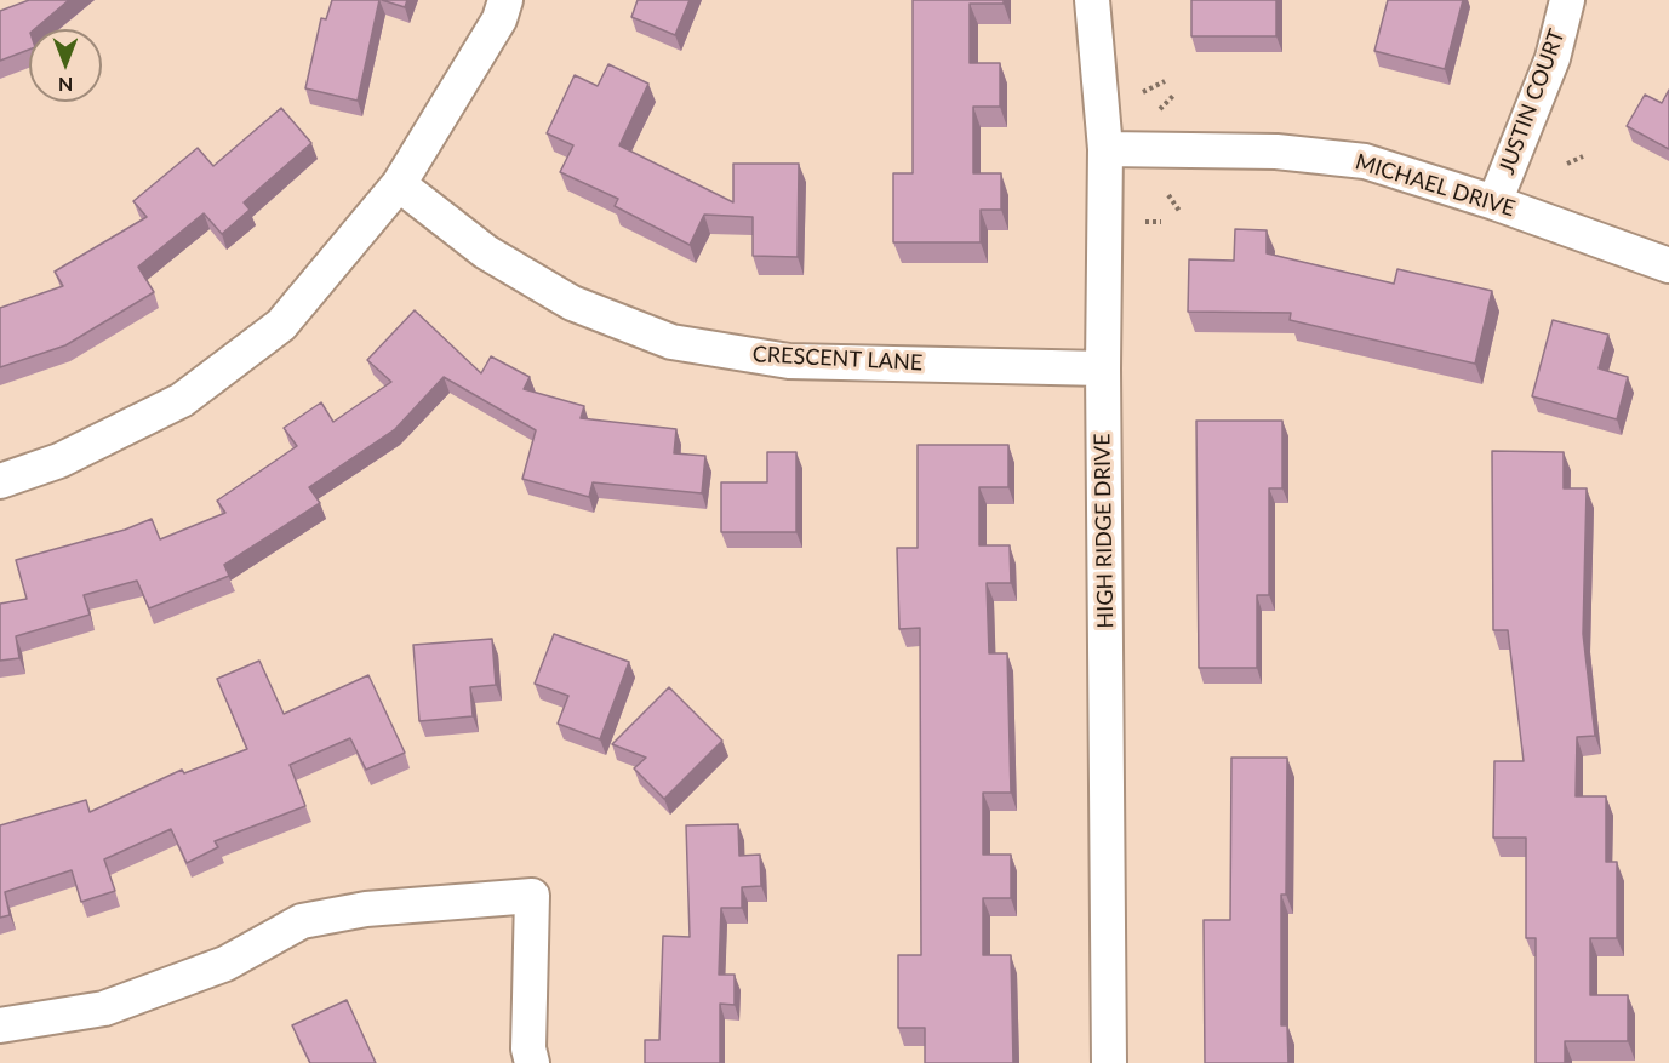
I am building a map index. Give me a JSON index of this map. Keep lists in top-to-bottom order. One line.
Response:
{"streets":{"street":["JUSTIN COURT","MICHAEL DRIVE","CRESCENT LANE","HIGH RIDGE DRIVE"]},"crossings":[["JUSTIN COURT","MICHAEL DRIVE"],["MICHAEL DRIVE","HIGH RIDGE DRIVE"],["CRESCENT LANE","HIGH RIDGE DRIVE"]],"north":"bottom"}
